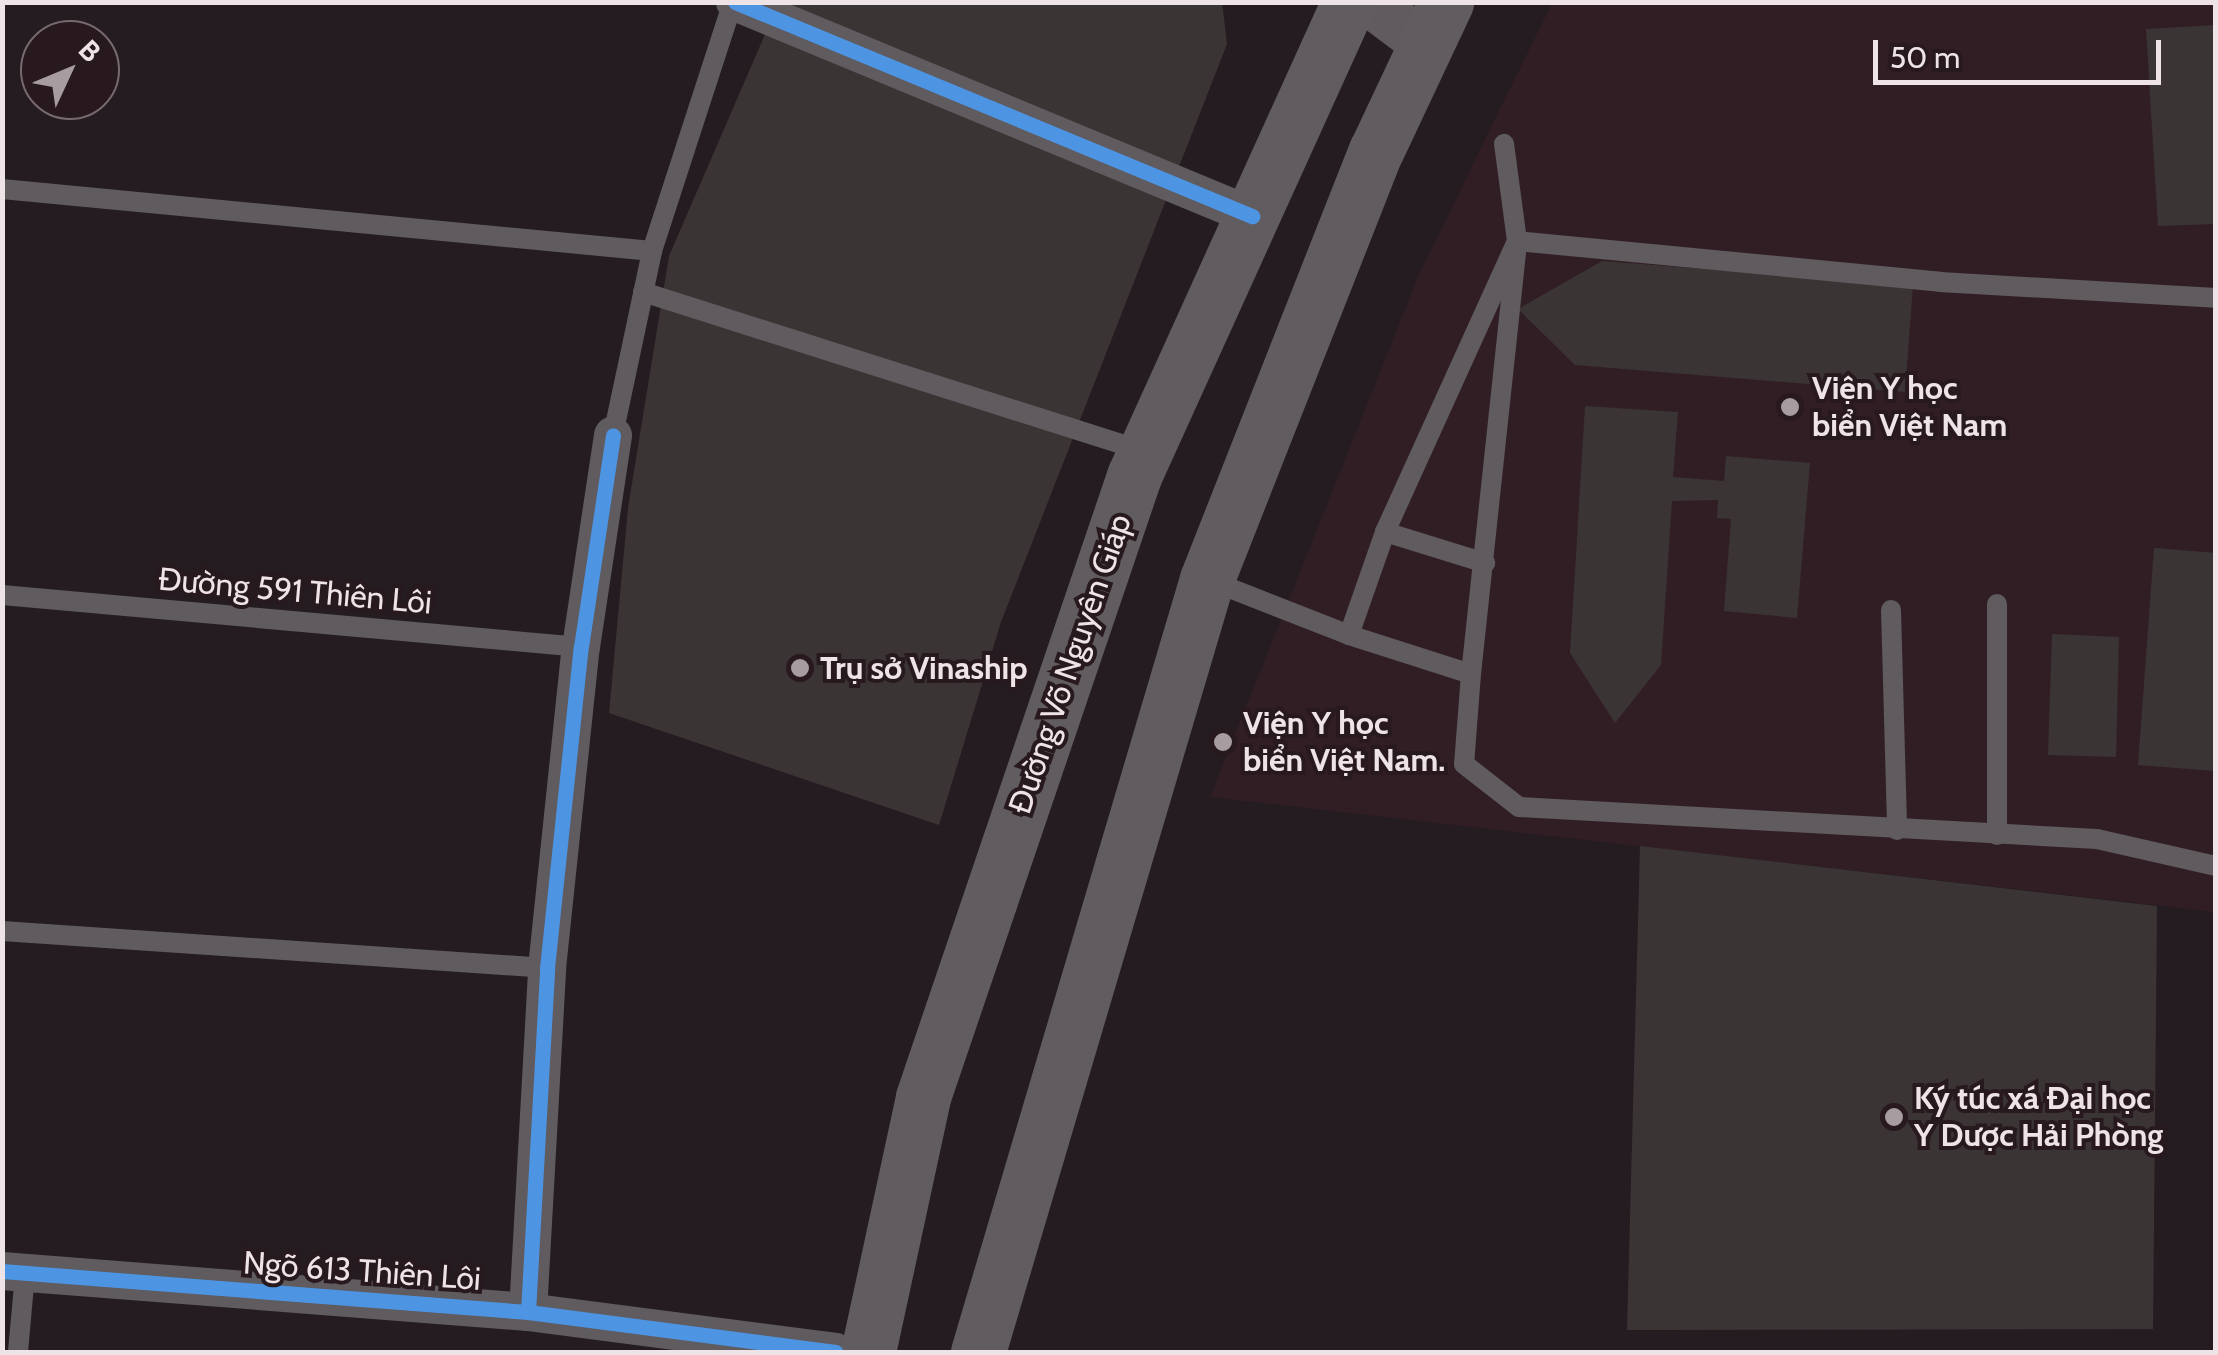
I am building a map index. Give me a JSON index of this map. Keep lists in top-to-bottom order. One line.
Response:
{"streets":{"main road":["Đường Võ Nguyên Giáp"],"street":["Ngõ 613 Thiên Lôi"],"lane":["Đường 591 Thiên Lôi"]},"places":["Viện Y học biển Việt Nam","Trụ sở Vinaship","Viện Y học biển Việt Nam.","Ký túc xá Đại học Y Dược Hải Phòng"],"scale_bar":"50 m","north":"top right"}
